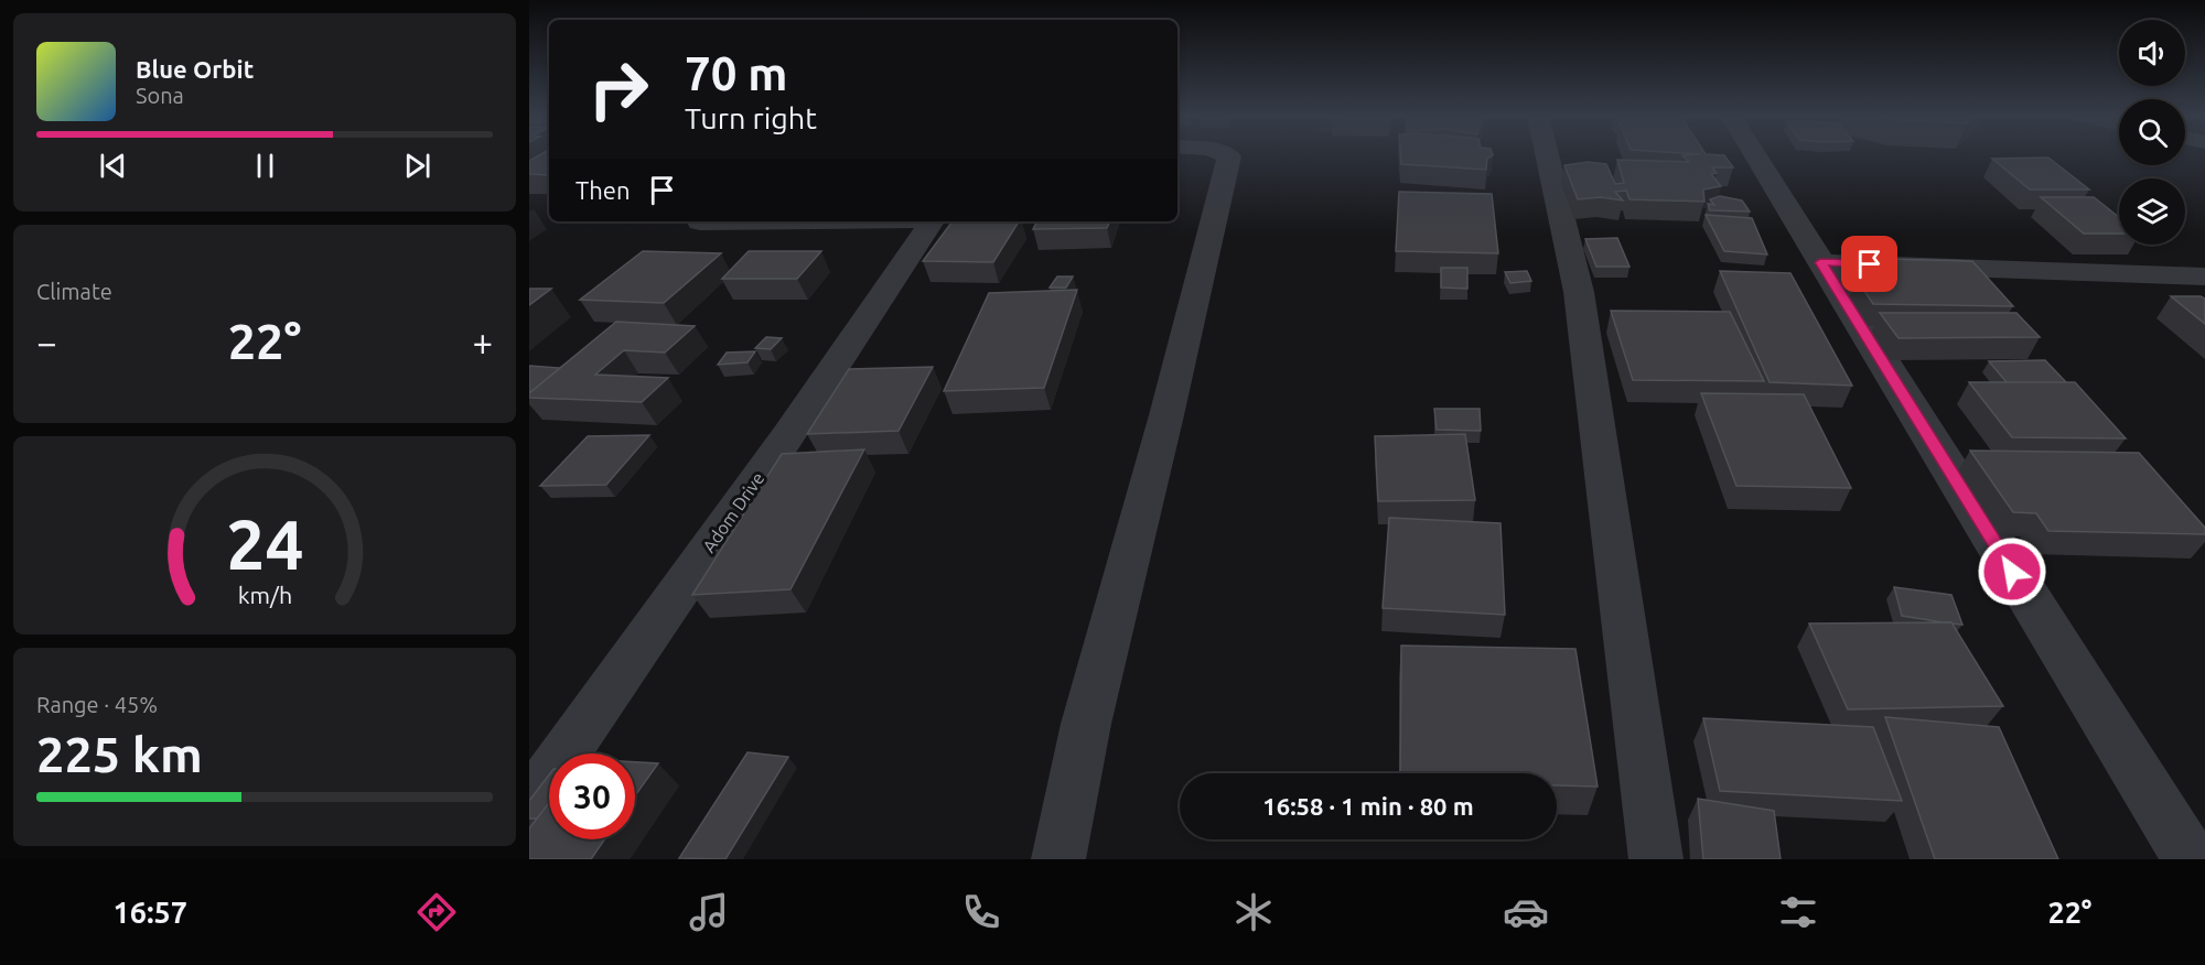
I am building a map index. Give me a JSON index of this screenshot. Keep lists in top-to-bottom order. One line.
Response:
{"streets":{"street":["Adom Drive"]},"page":{"turn":["70 m","Turn right"],"song":["Blue Orbit","Sona"],"then":"Then","tile":["Climate",["Range · 45%","225 km"]],"heat":["−","22°","+"],"limit":"30","trip":"16:58 · 1 min · 80 m","tabs":["16:57","22°"],"gauge":["24","km/h"]}}
